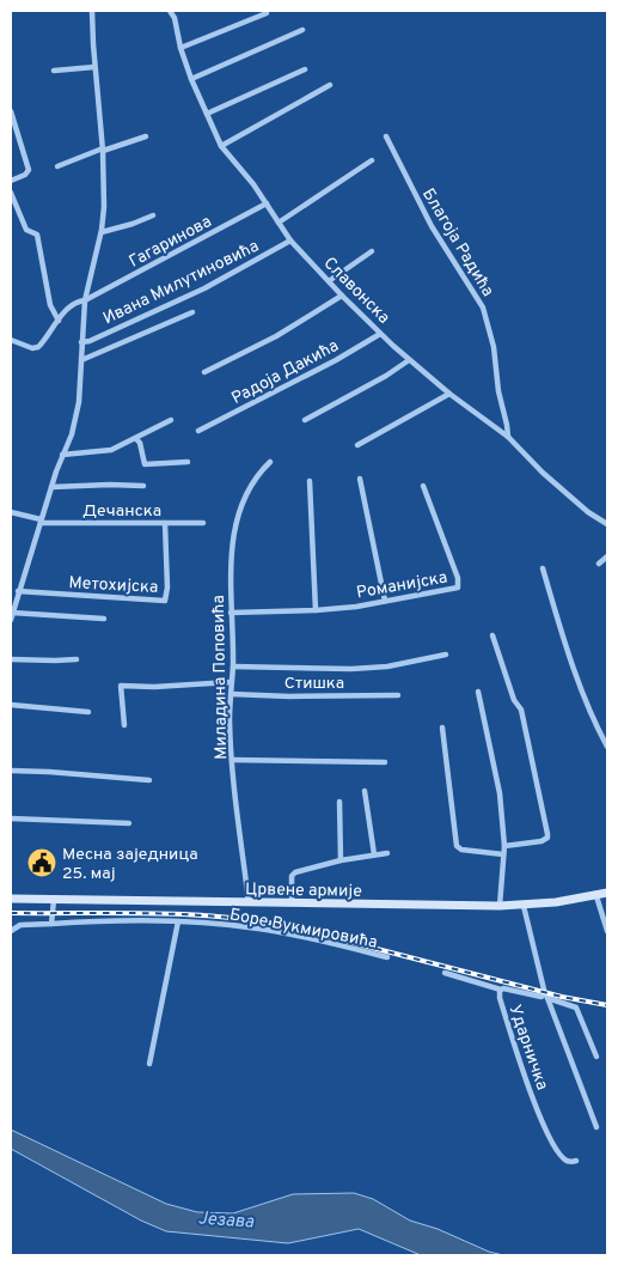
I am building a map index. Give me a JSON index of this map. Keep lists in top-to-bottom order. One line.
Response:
{"streets":{"main road":["Црвене армије"],"street":["Гагаринова","Благоја Радића","Ивана Милутиновића","Славонска","Радоја Дакића","Дечанска","Метохијска","Романијска","Миладина Поповића","Стишка","Боре Вукмировића","Ударничка"]},"crossings":[["Гагаринова","Славонска"],["Благоја Радића","Славонска"],["Ивана Милутиновића","Славонска"],["Славонска","Радоја Дакића"],["Дечанска","Метохијска"],["Романијска","Миладина Поповића"],["Миладина Поповића","Стишка"],["Миладина Поповића","Црвене армије"],["Црвене армије","Ударничка"]],"water":["Језава"],"places":{"public building":["Месна заједница 25. мај"]}}
